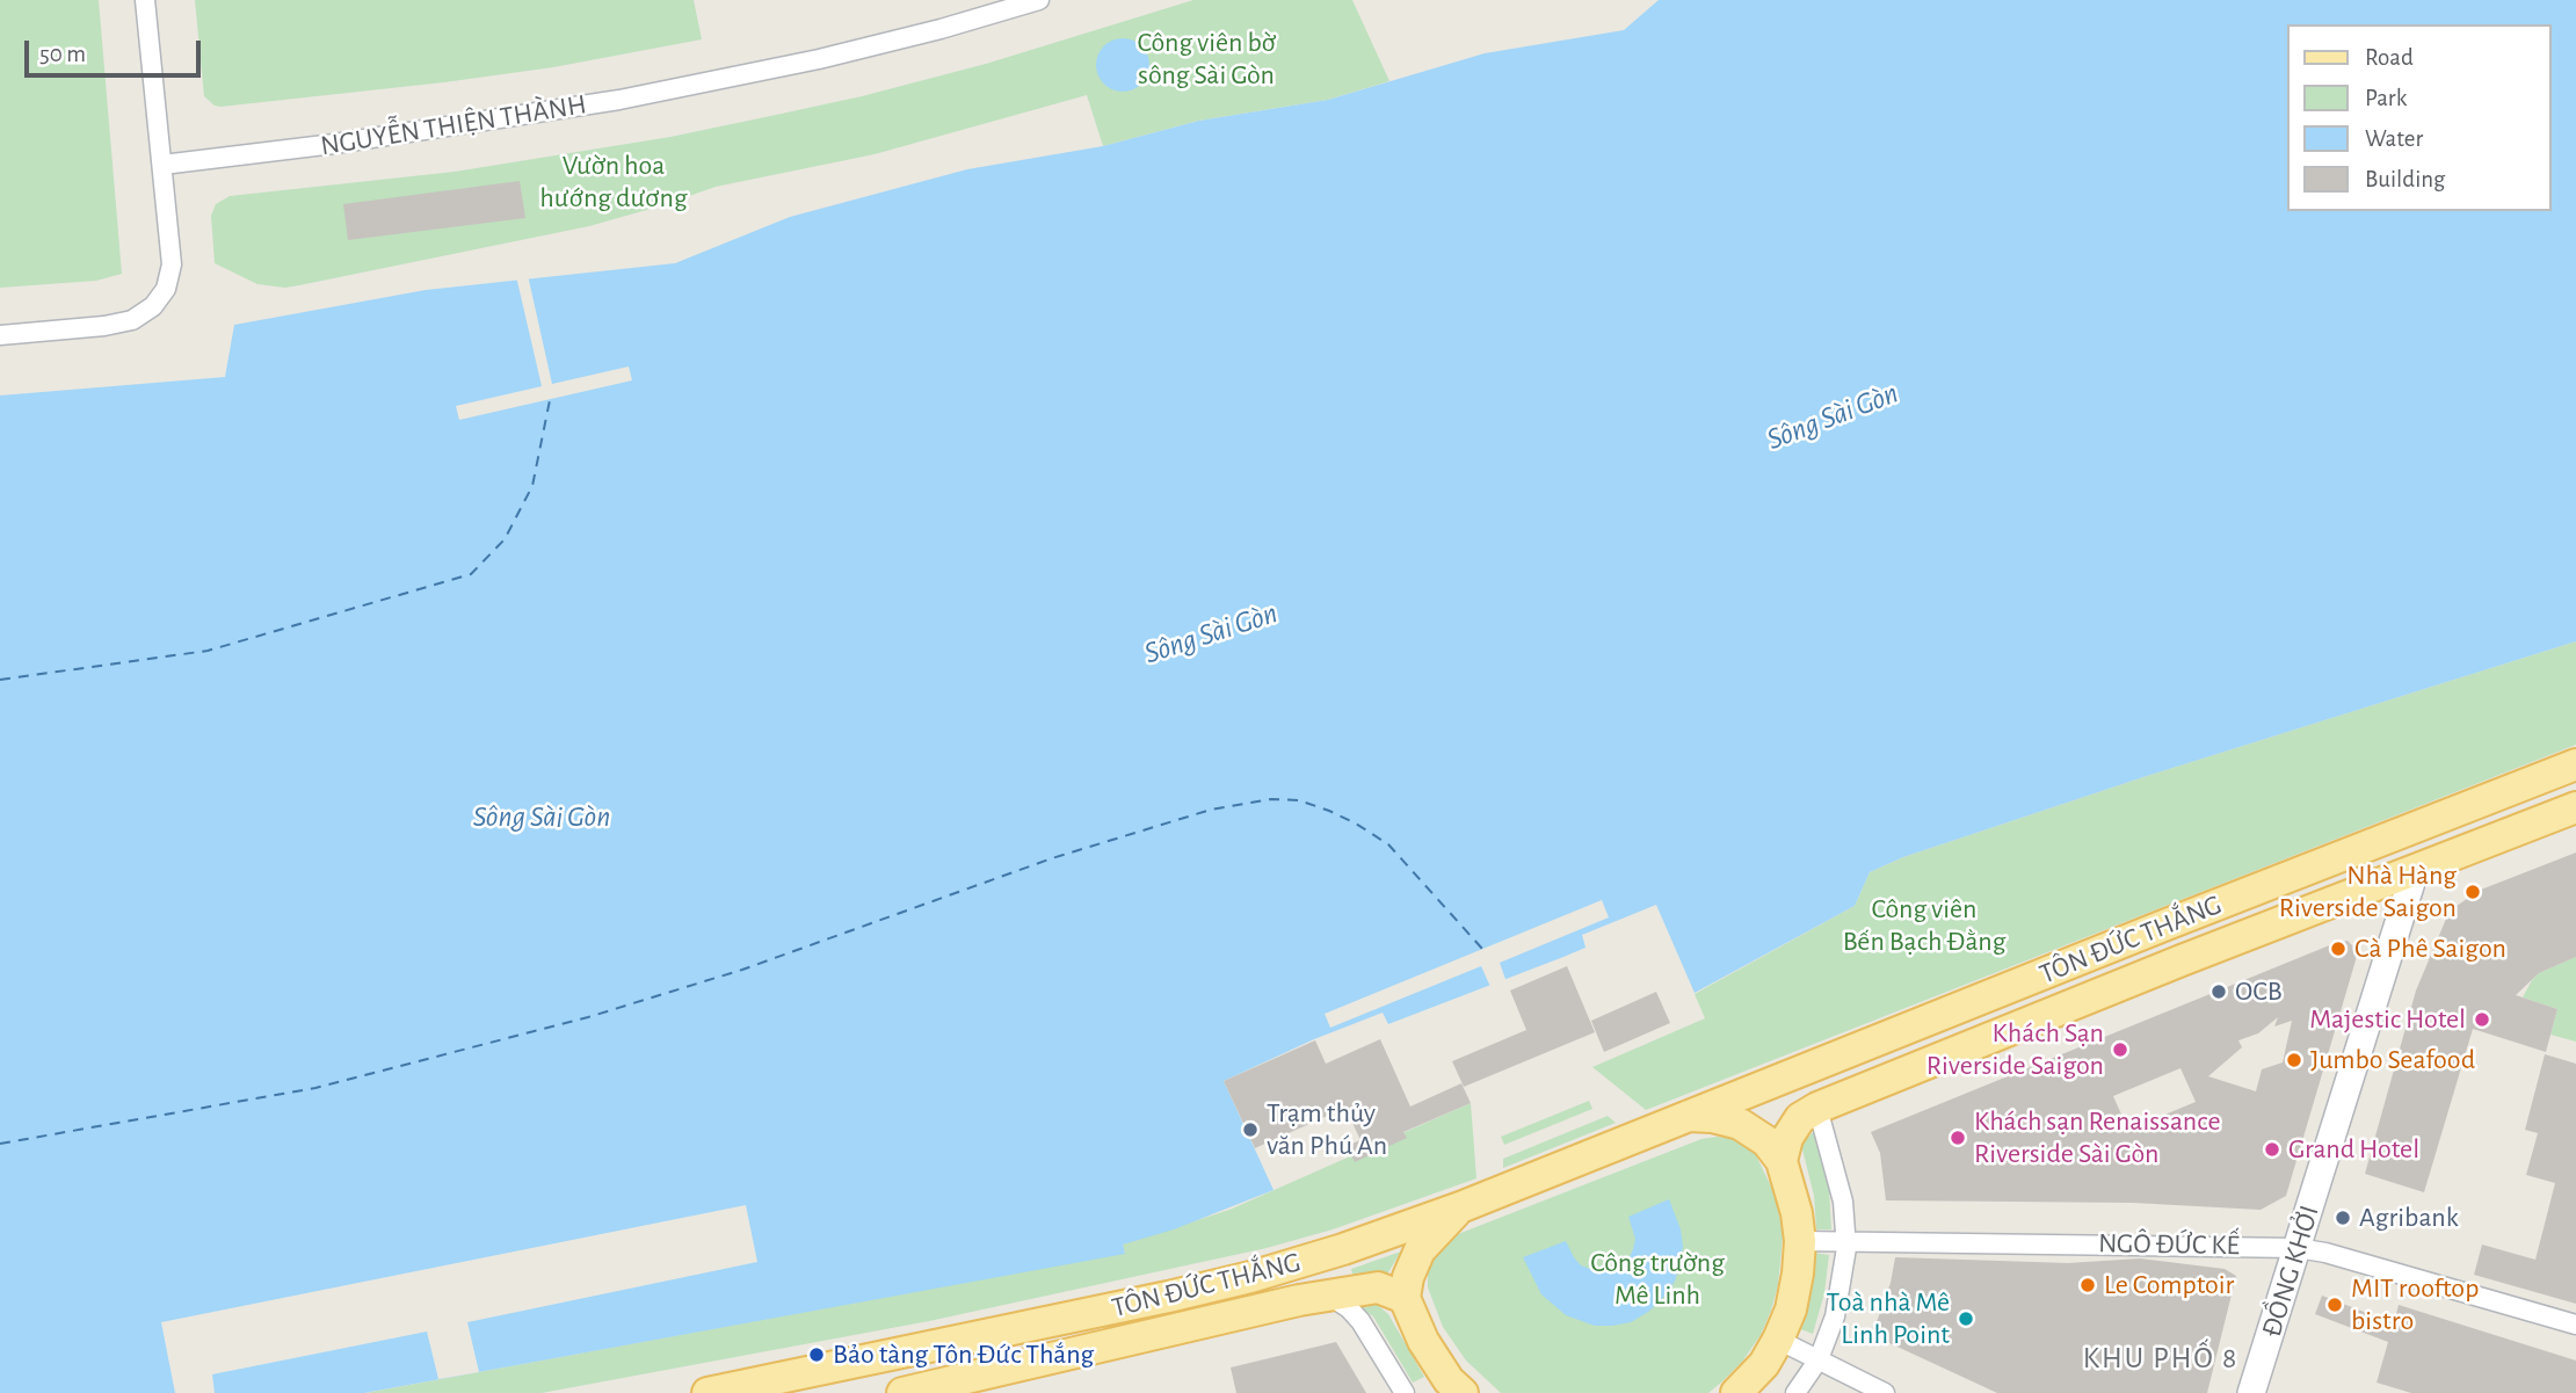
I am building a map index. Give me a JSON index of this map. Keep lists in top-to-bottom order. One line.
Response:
{"streets":{"main road":["TÔN ÐỨC THẮNG","TÔN ĐỨC THẮNG"],"street":["NGUYỄN THIỆN THÀNH","NGÔ ÐỨC KẾ","ÐỒNG KHỞI"]},"crossings":[["TÔN ÐỨC THẮNG","ÐỒNG KHỞI"],["TÔN ÐỨC THẮNG","TÔN ĐỨC THẮNG"],["NGÔ ÐỨC KẾ","ÐỒNG KHỞI"]],"districts":["KHU PHỐ 8"],"water":["Sông Sài Gòn"],"parks":["Công viên bờ sông Sài Gòn","Vườn hoa hướng dương","Công viên Bến Bạch Đằng","Công trường Mê Linh"],"places":["Nhà Hàng Riverside Saigon","Cà Phê Saigon","OCB","Majestic Hotel","Khách Sạn Riverside Saigon","Jumbo Seafood","Trạm thủy văn Phú An","Khách sạn Renaissance Riverside Sài Gòn","Grand Hotel","Agribank","Le Comptoir","MIT rooftop bistro","Toà nhà Mê Linh Point","Bảo tàng Tôn Đức Thắng"],"legend":["Road","Park","Water","Building"],"scale_bar":"50 m"}
